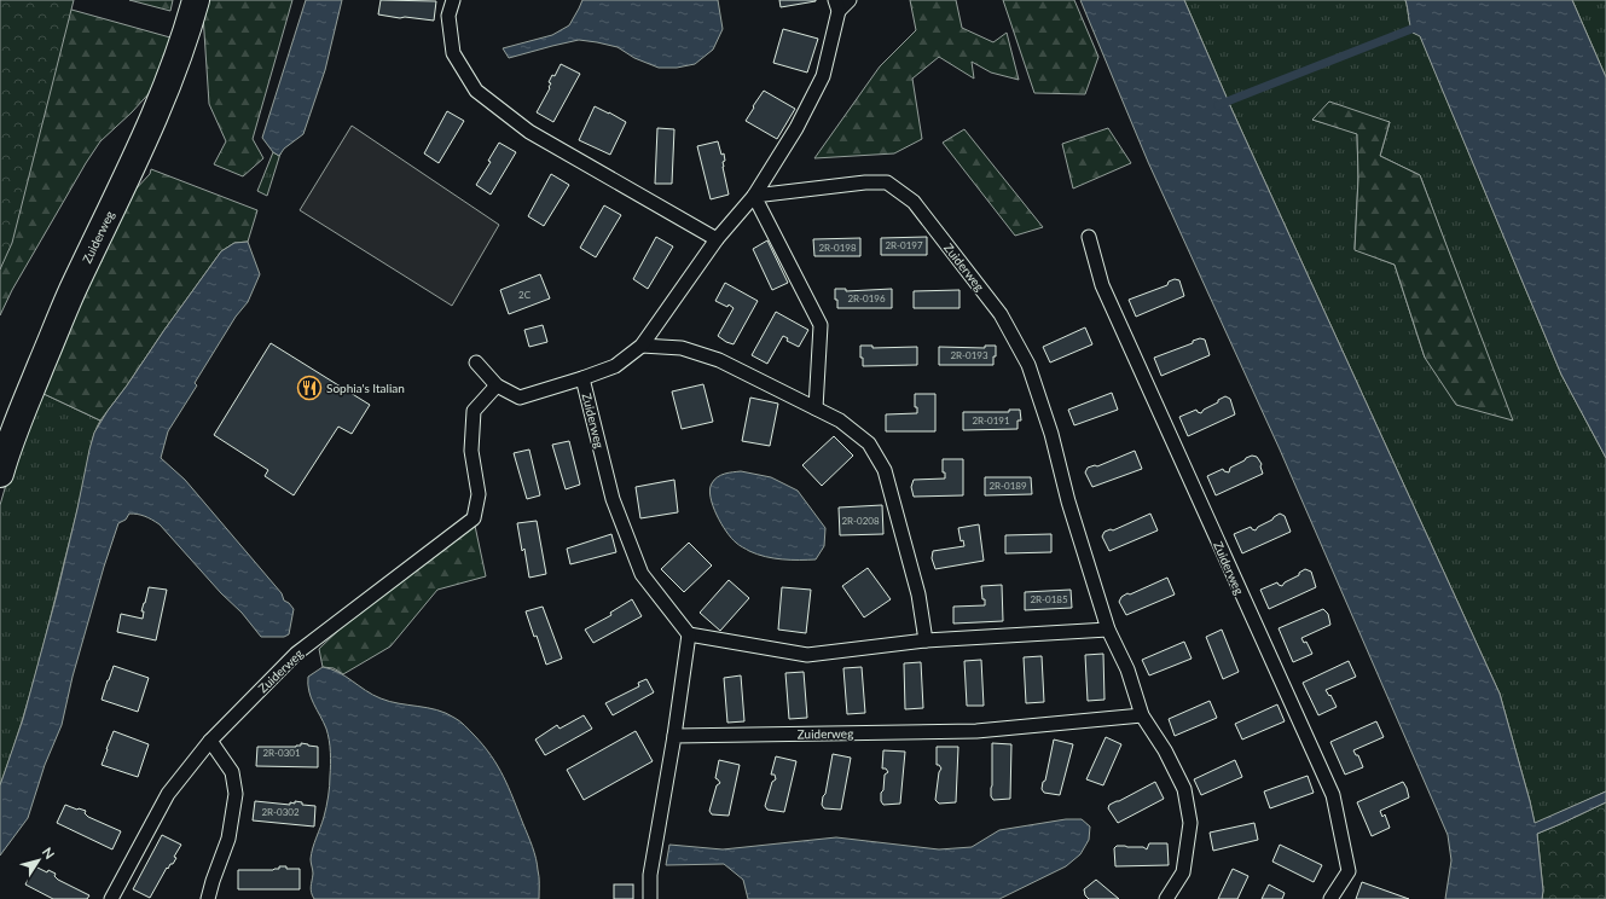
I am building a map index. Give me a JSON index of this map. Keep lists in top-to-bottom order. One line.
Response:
{"streets":{"street":["Zuiderweg"]},"places":{"restaurant":["Sophia's Italian"]},"house_numbers":["2R-0197","2R-0198","2C","2R-0196","2R-0193","2R-0191","2R-0189","2R-0208","2R-0185","2R-0301","2R-0302"],"north":"top right"}
